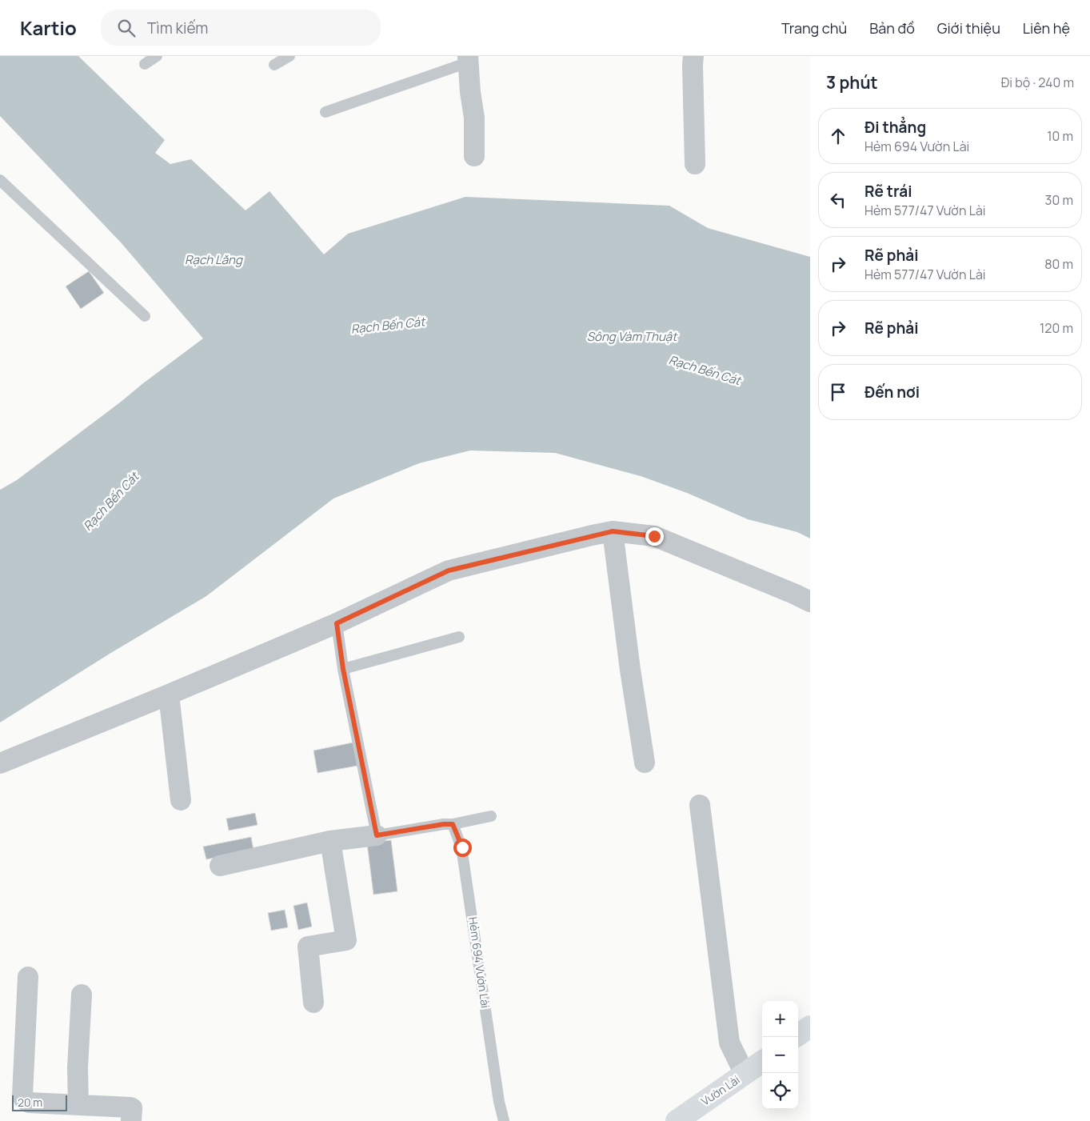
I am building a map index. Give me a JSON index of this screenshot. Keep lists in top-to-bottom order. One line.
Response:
{"streets":{"main road":["Vườn Lài"],"lane":["Hẻm 694 Vườn Lài"]},"water":["Rạch Lăng","Rạch Bến Cát","Sông Vàm Thuật"],"scale_bar":"20 m","page":{"header":"Kartio","search":"Tìm kiếm","nav":["Trang chủ","Bản đồ","Giới thiệu","Liên hệ"],"heading":["3 phút","Đi bộ · 240 m"],"list":[["Đi thẳng","Hẻm 694 Vườn Lài","10 m"],["Rẽ trái","Hẻm 577/47 Vườn Lài","30 m"],["Rẽ phải","Hẻm 577/47 Vườn Lài","80 m"],["Rẽ phải","120 m"],"Đến nơi"],"map_buttons":["+","−"],"scale":"20 m"}}
